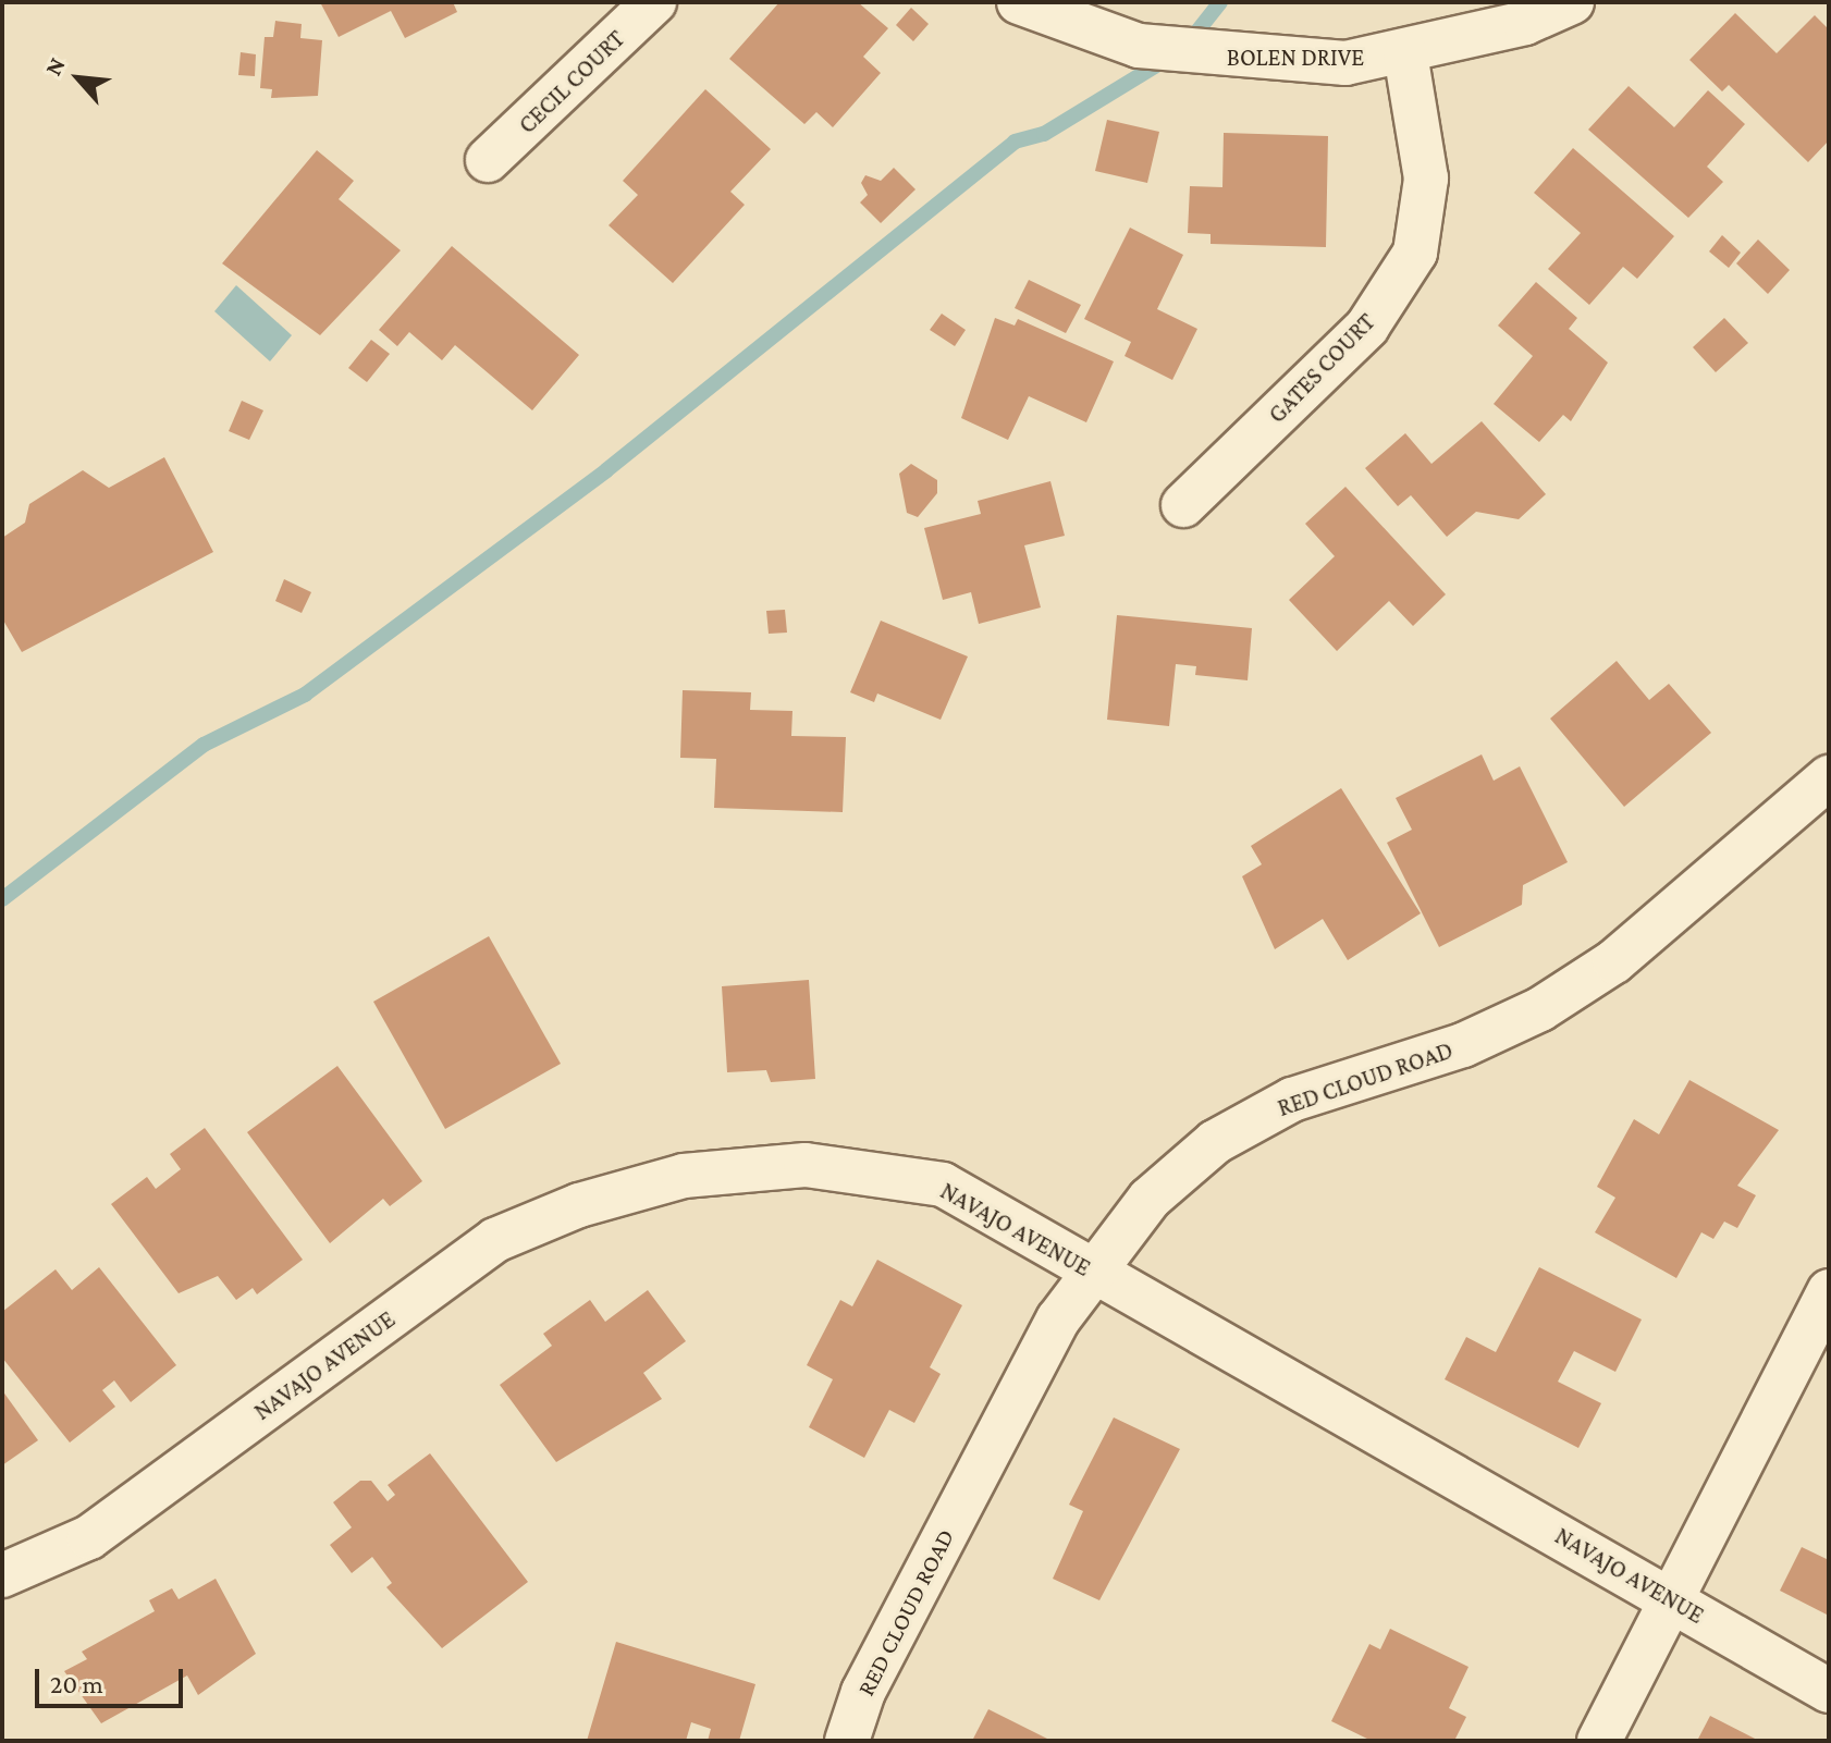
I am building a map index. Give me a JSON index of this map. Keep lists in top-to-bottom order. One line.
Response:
{"streets":{"street":["BOLEN DRIVE","CECIL COURT","GATES COURT","RED CLOUD ROAD","NAVAJO AVENUE"]},"crossings":[["BOLEN DRIVE","GATES COURT"],["RED CLOUD ROAD","NAVAJO AVENUE"]],"scale_bar":"20 m","north":"top left"}
